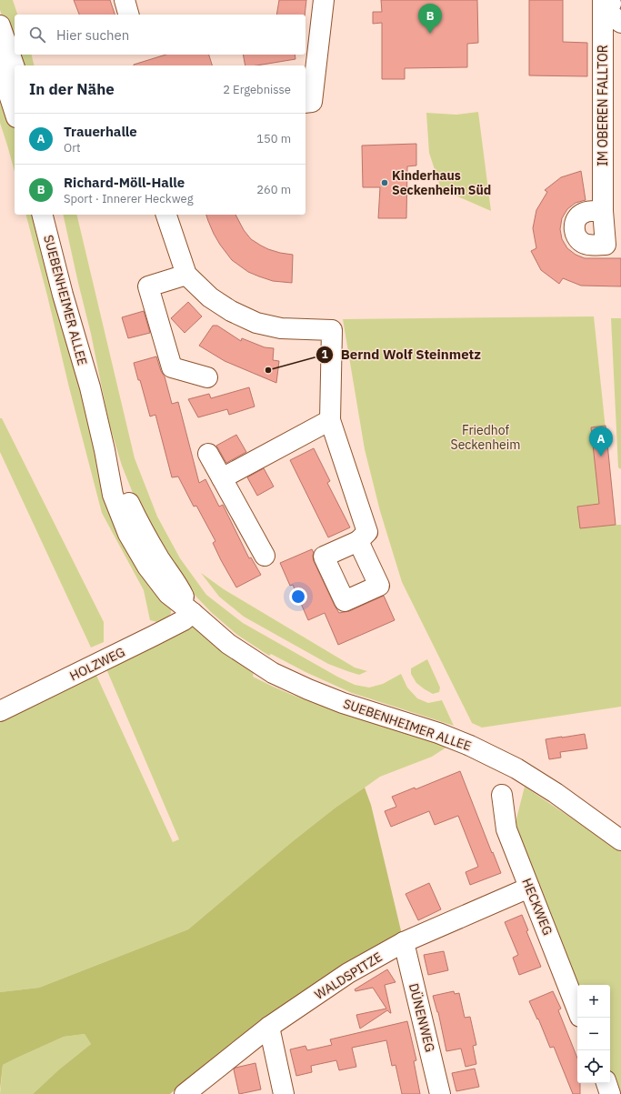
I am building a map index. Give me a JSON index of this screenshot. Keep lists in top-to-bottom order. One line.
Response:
{"streets":{"street":["IM OBEREN FALLTOR","SUEBENHEIMER ALLEE","HOLZWEG","HECKWEG","WALDSPITZE","DÜNENWEG"]},"crossings":[["SUEBENHEIMER ALLEE","HOLZWEG"],["HECKWEG","WALDSPITZE"],["WALDSPITZE","DÜNENWEG"]],"parks":["Friedhof Seckenheim"],"places":["Kinderhaus Seckenheim Süd","Bernd Wolf Steinmetz"],"page":{"pins":["B","A"],"search":"Hier suchen","heading":["In der Nähe","2 Ergebnisse"],"list":[{"mark":"A","name":"Trauerhalle","note":"Ort","value":"150 m"},{"mark":"B","name":"Richard-Möll-Halle","note":"Sport · Innerer Heckweg","value":"260 m"}],"map_buttons":["+","−"]}}
